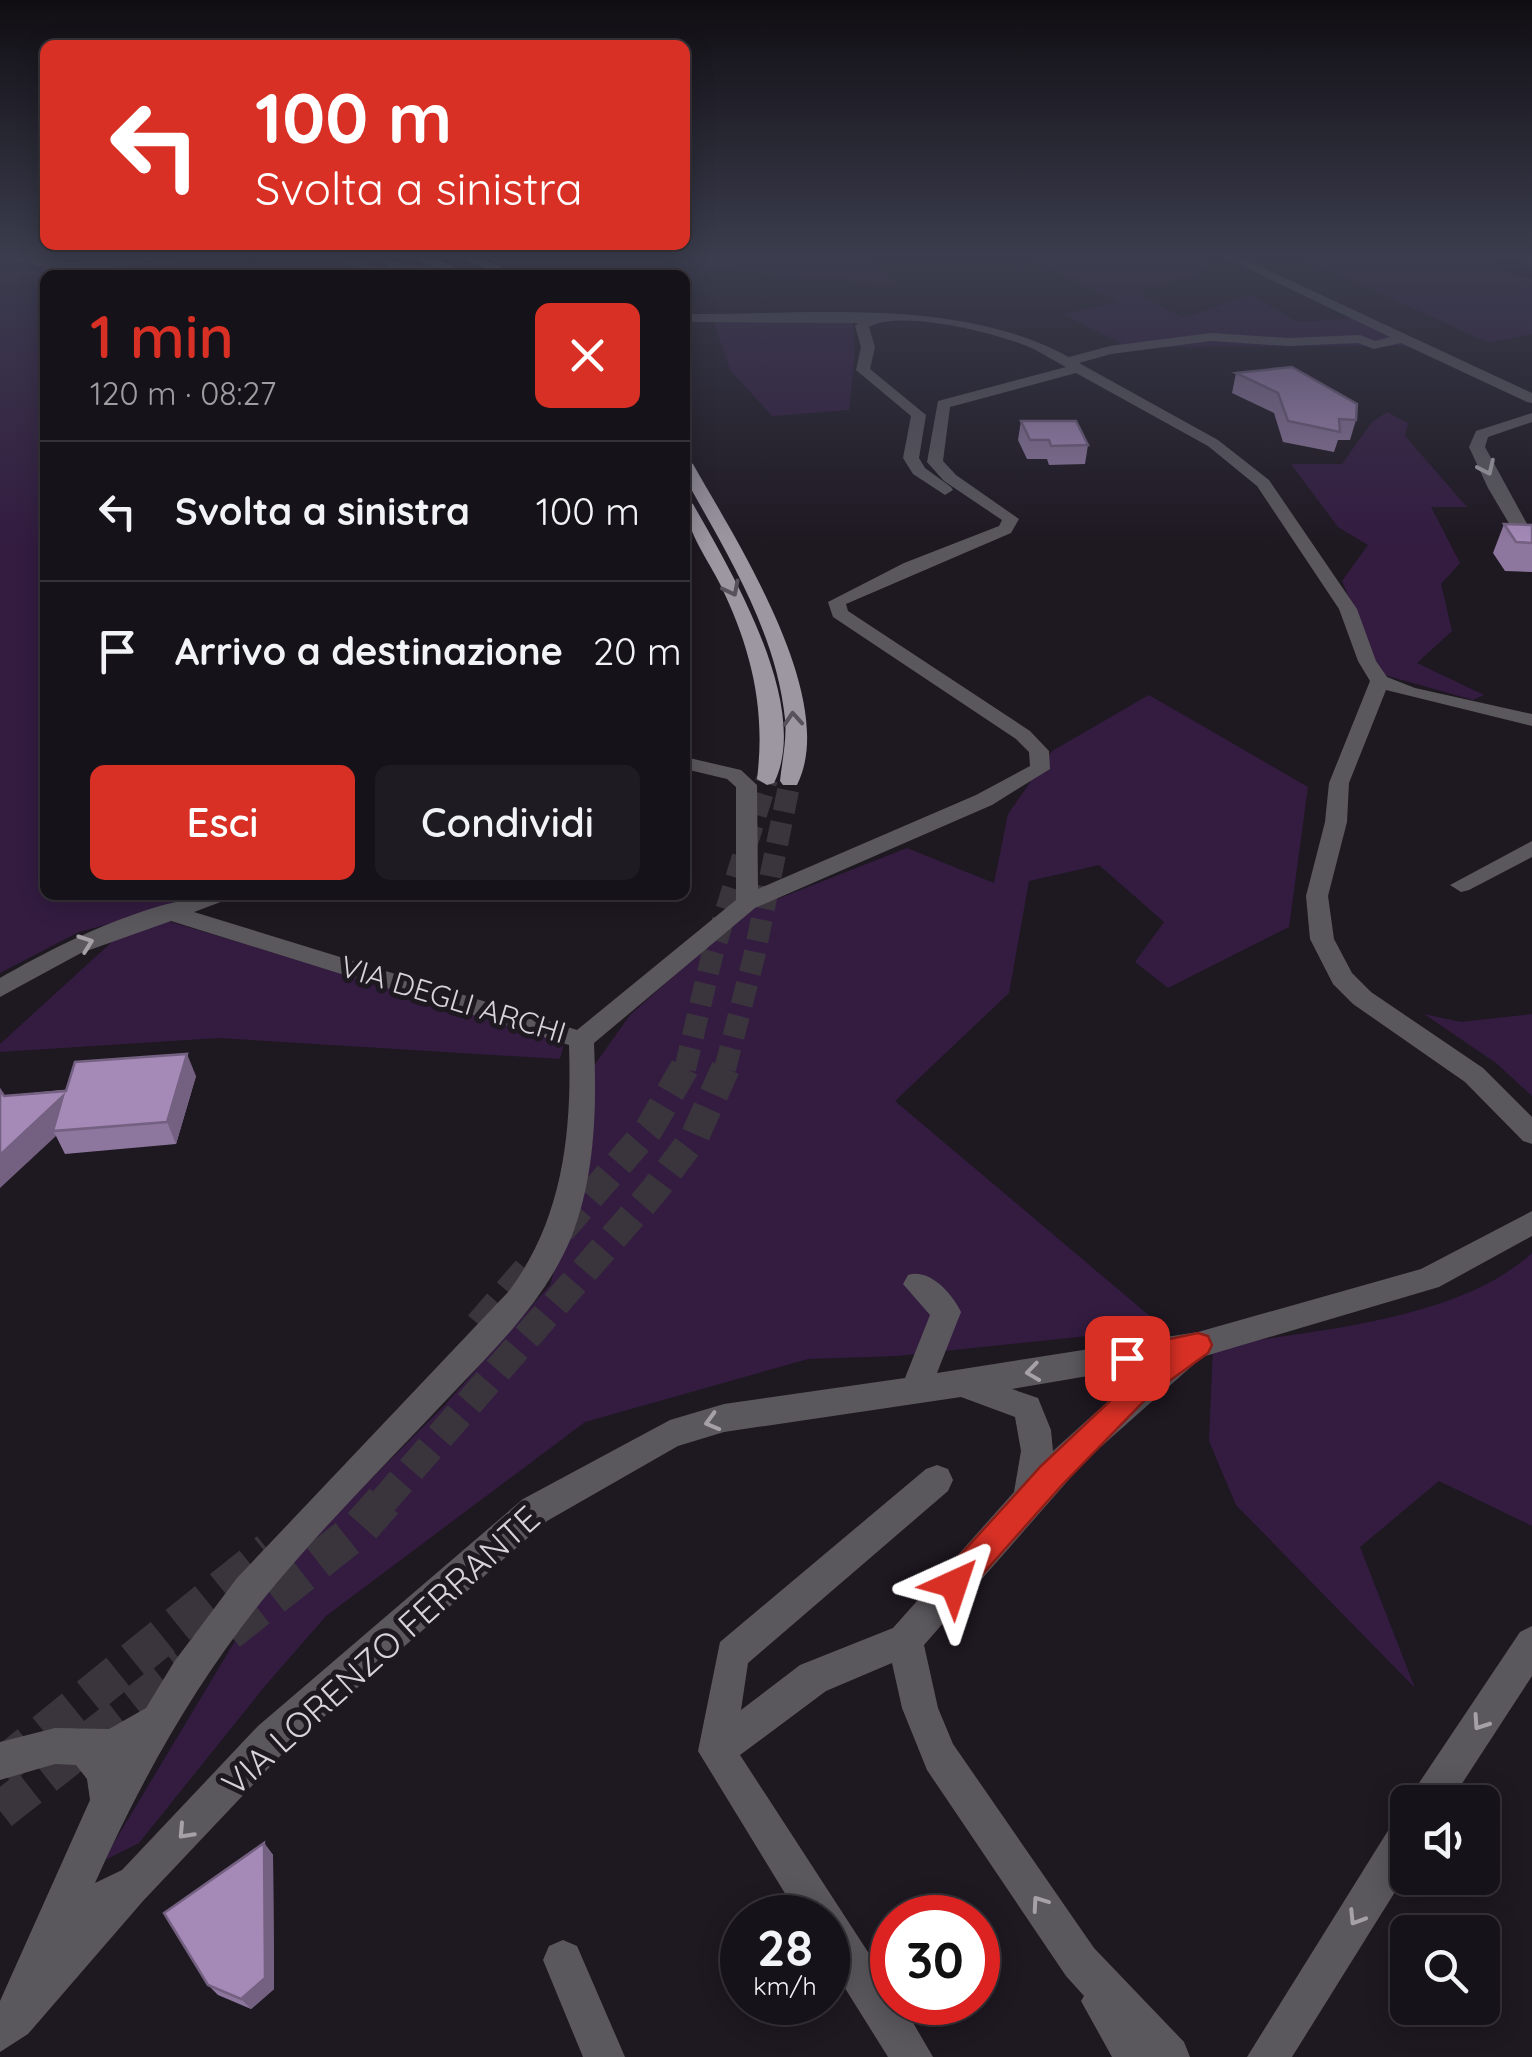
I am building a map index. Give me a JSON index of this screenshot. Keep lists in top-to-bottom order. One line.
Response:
{"streets":{"street":["VIA DEGLI ARCHI","VIA LORENZO FERRANTE"]},"crossings":[["VIA DEGLI ARCHI","VIA LORENZO FERRANTE"]],"page":{"turn":["100 m","Svolta a sinistra"],"heading":["1 min","120 m · 08:27"],"list":[{"name":"Svolta a sinistra","value":"100 m"},{"name":"Arrivo a destinazione","value":"20 m"}],"buttons":["Esci","Condividi"],"speed":"28 km/h","limit":"30"}}
